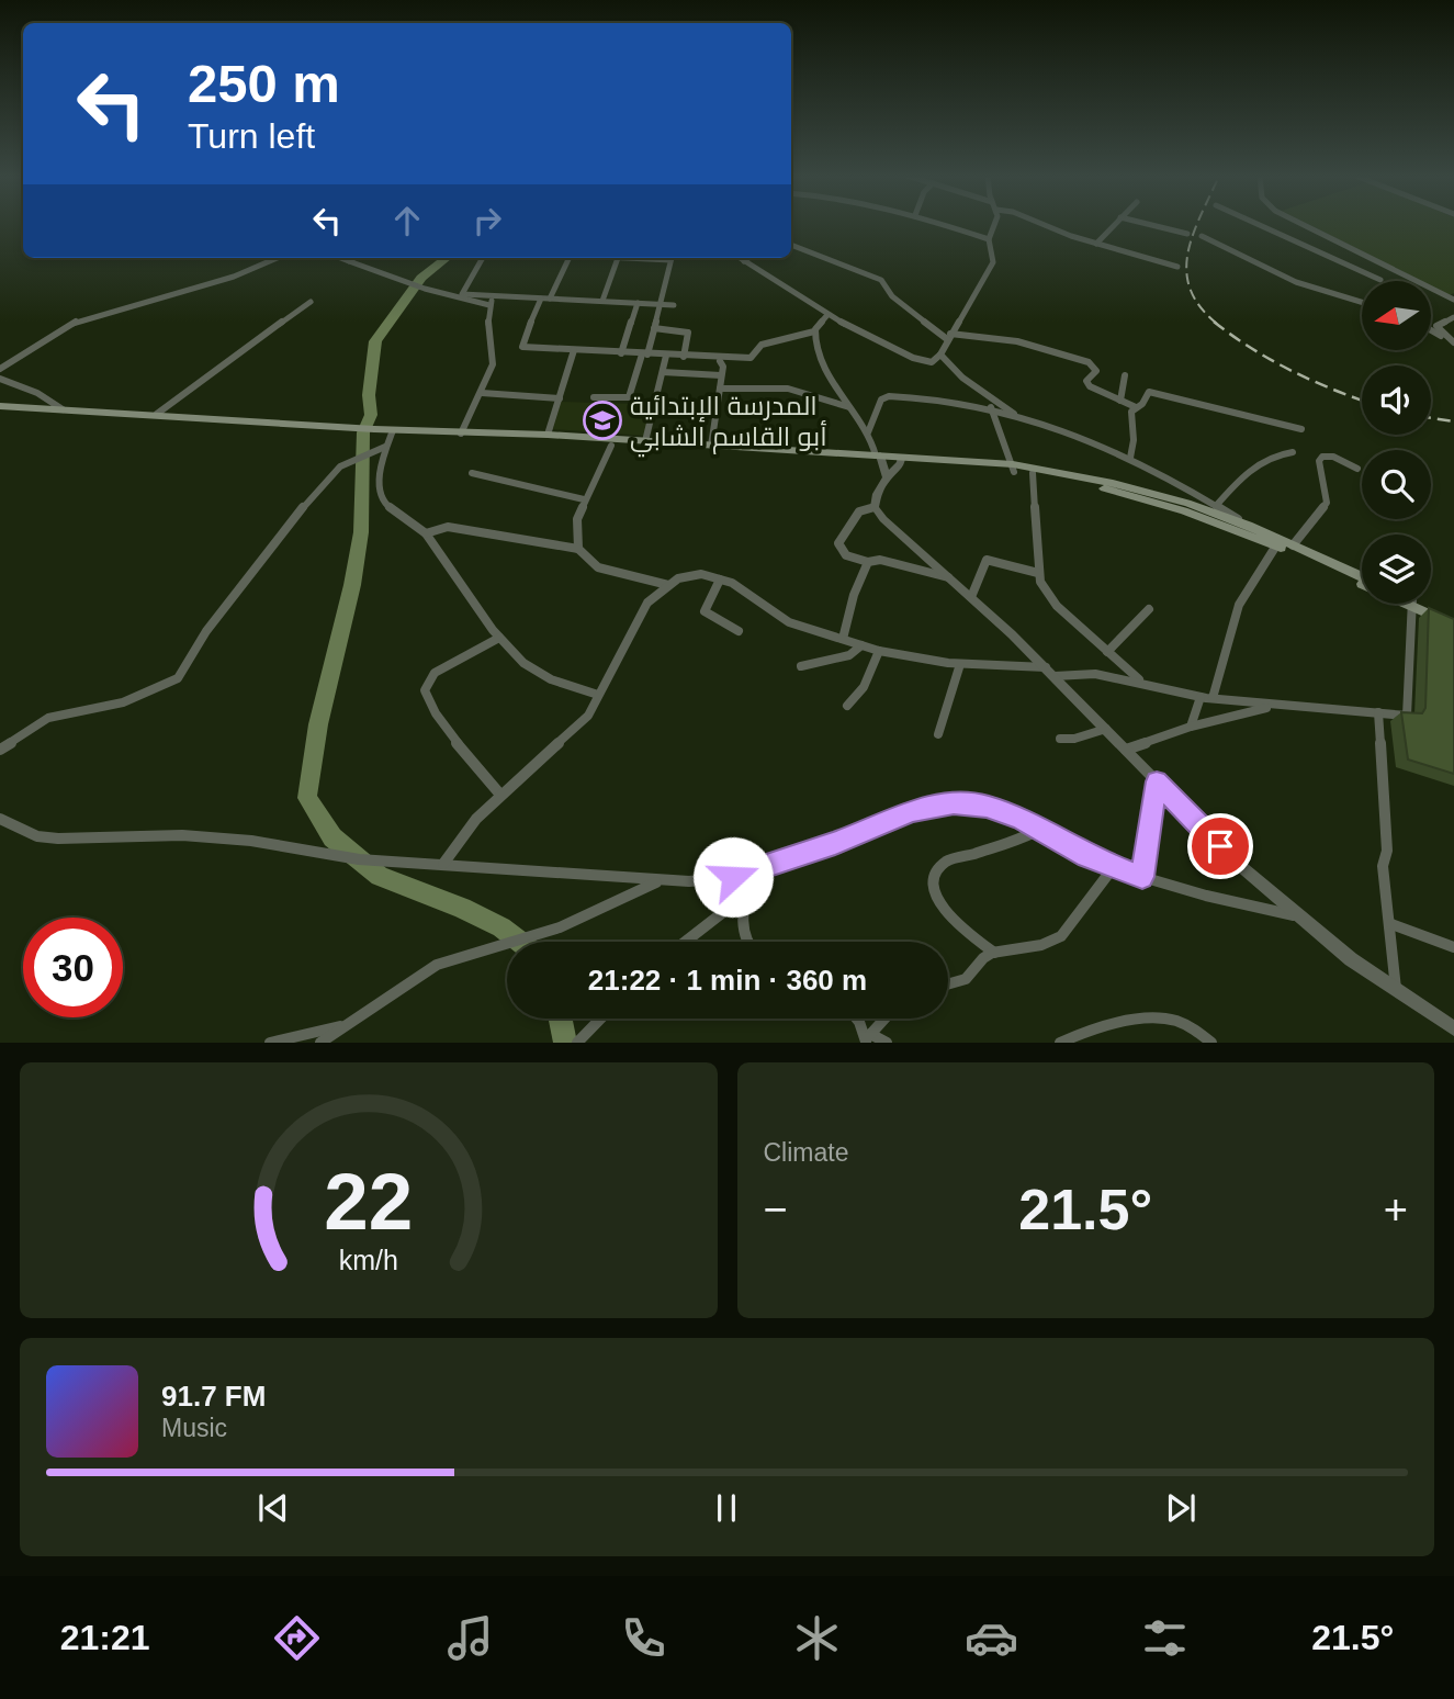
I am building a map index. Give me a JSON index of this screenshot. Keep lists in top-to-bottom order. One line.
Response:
{"places":{"school or university":["المدرسة الإبتدائية أبو القاسم الشابي"]},"north":"left","page":{"turn":["250 m","Turn left"],"limit":"30","trip":"21:22 · 1 min · 360 m","tile":"Climate","heat":["−","21.5°","+"],"song":["91.7 FM","Music"],"tabs":["21:21","21.5°"],"gauge":["22","km/h"]}}
